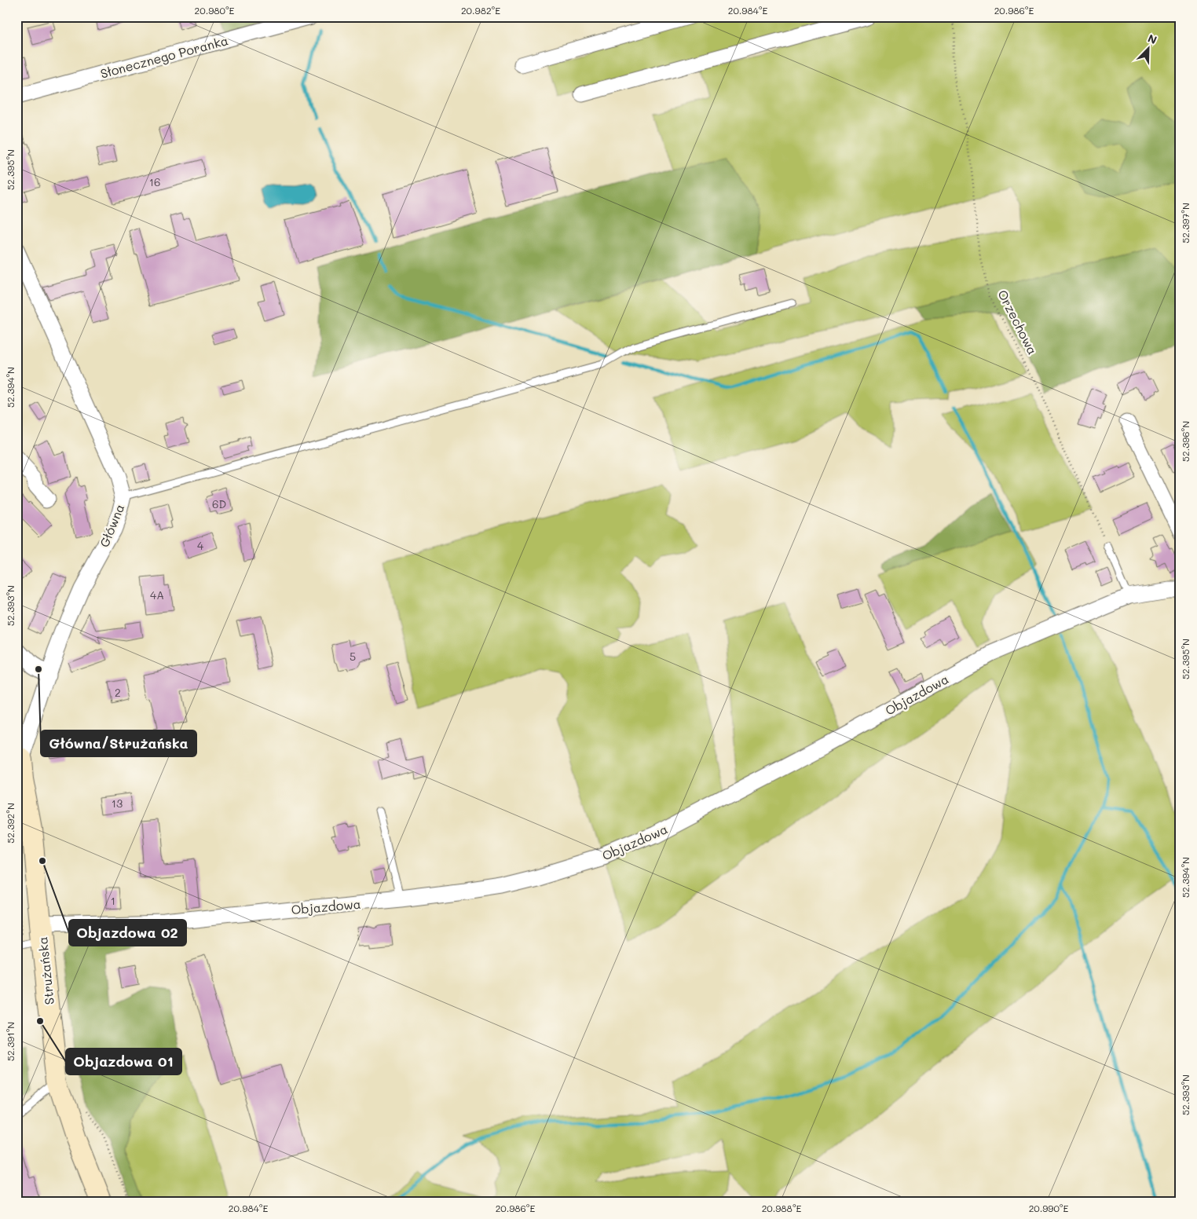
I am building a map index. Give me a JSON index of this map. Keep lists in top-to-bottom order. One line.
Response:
{"streets":{"main road":["Strużańska"],"street":["Słonecznego Poranka","Główna","Objazdowa"],"path":["Orzechowa"]},"crossings":[["Główna","Strużańska"],["Objazdowa","Strużańska"]],"places":["Główna/Strużańska","Objazdowa 02","Objazdowa 01"],"house_numbers":["16","6D","4","4A","5","2","13","1"],"north":"top right","coordinates":["20.980°E","20.982°E","20.984°E","20.986°E","52.395°N","52.397°N","52.394°N","52.396°N","52.393°N","52.392°N","52.391°N","20.988°E","20.990°E"]}
